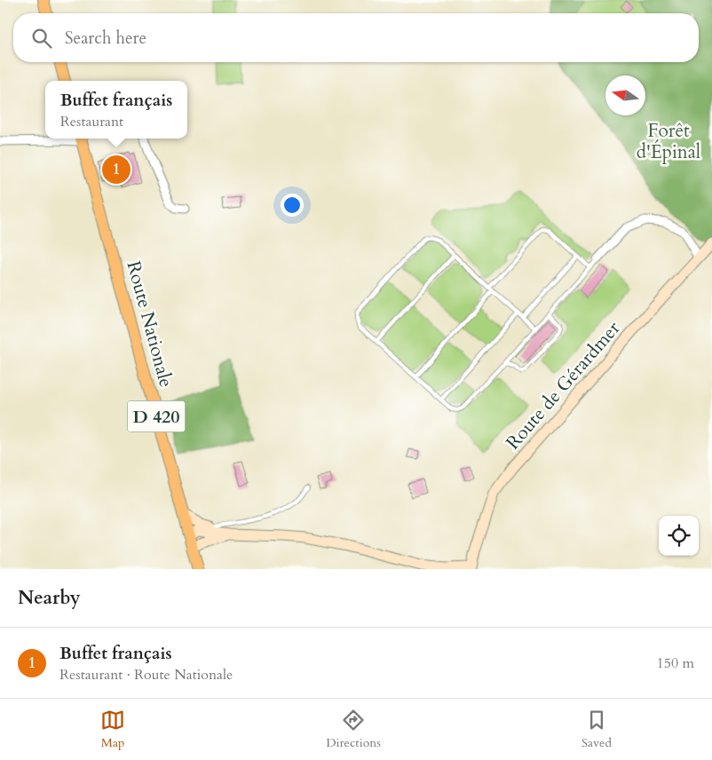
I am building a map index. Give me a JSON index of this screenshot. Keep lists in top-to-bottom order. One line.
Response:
{"streets":{"main road":["Route Nationale","Route de Gérardmer","D 420"]},"crossings":[["Route Nationale","D 420"]],"parks":["Forêt d'Épinal"],"north":"left","page":{"search":"Search here","popup":["Buffet français","Restaurant"],"pins":"1","heading":"Nearby","list":[{"mark":"1","name":"Buffet français","note":"Restaurant · Route Nationale","value":"150 m"}],"nav":["Map","Directions","Saved"]}}
